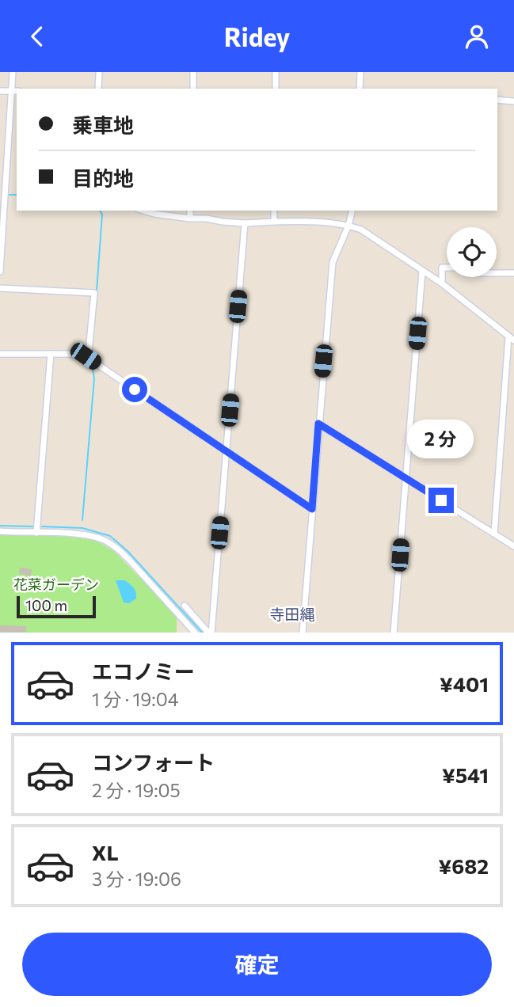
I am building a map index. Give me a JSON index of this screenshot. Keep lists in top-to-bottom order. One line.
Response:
{"districts":["寺田縄"],"parks":["花菜ガーデン"],"scale_bar":"100 m","page":{"header":"Ridey","banner":["乗車地","目的地"],"bubble":"2 分","scale":"100 m","list":[{"name":"エコノミー","note":"1 分 · 19:04","value":"¥401"},{"name":"コンフォート","note":"2 分 · 19:05","value":"¥541"},{"name":"XL","note":"3 分 · 19:06","value":"¥682"}],"buttons":"確定"}}
